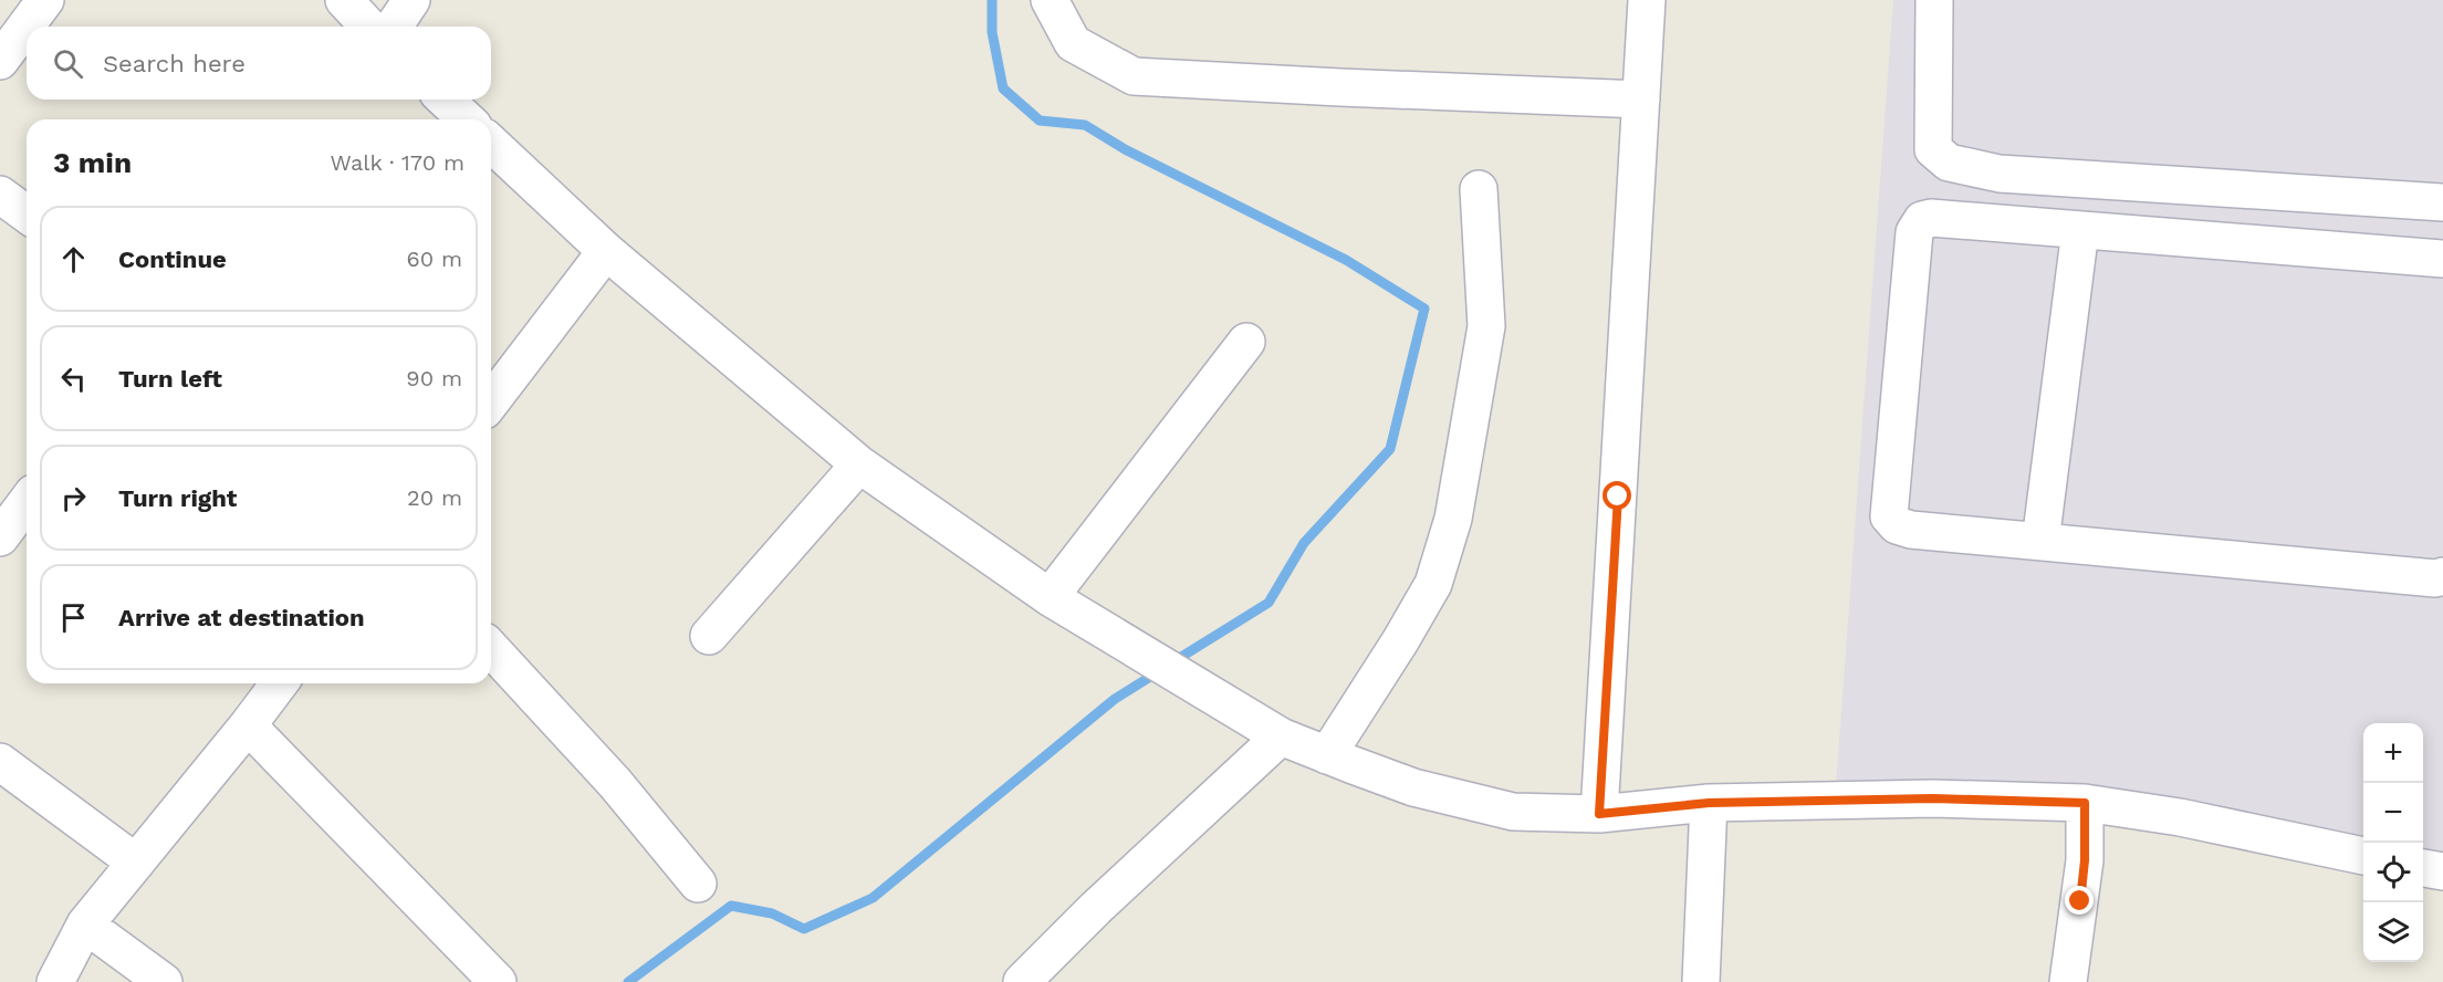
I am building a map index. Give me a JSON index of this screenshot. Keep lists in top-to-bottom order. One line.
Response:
{"page":{"search":"Search here","heading":["3 min","Walk · 170 m"],"list":[["Continue","60 m"],["Turn left","90 m"],["Turn right","20 m"],"Arrive at destination"],"map_buttons":["+","−"]}}
